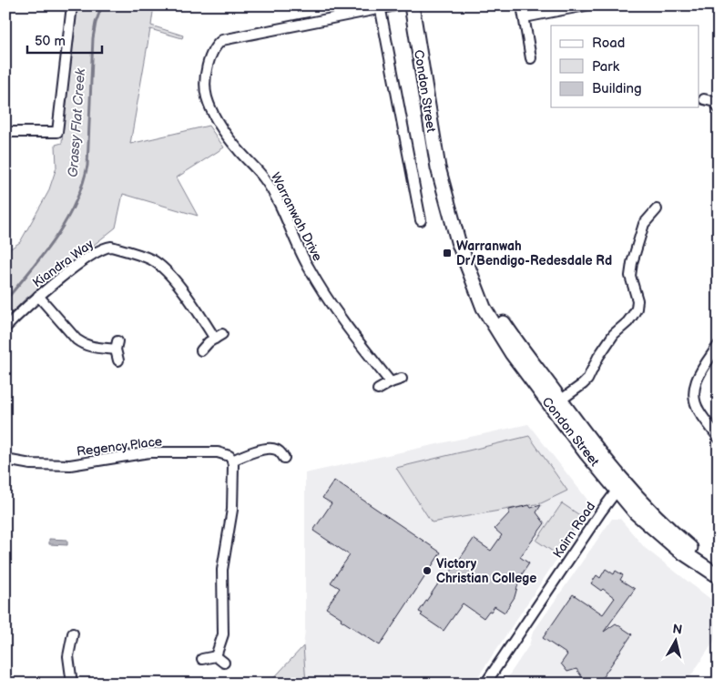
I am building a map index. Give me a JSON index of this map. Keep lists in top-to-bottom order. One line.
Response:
{"streets":{"main road":["Condon Street"],"street":["Warranwah Drive","Kiandra Way","Regency Place","Kairn Road"]},"crossings":[["Condon Street","Kairn Road"]],"water":["Grassy Flat Creek"],"places":{"transit":["Warranwah Dr/Bendigo-Redesdale Rd"],"other":["Victory Christian College"]},"legend":["Road","Park","Building"],"scale_bar":"50 m","north":"top"}
